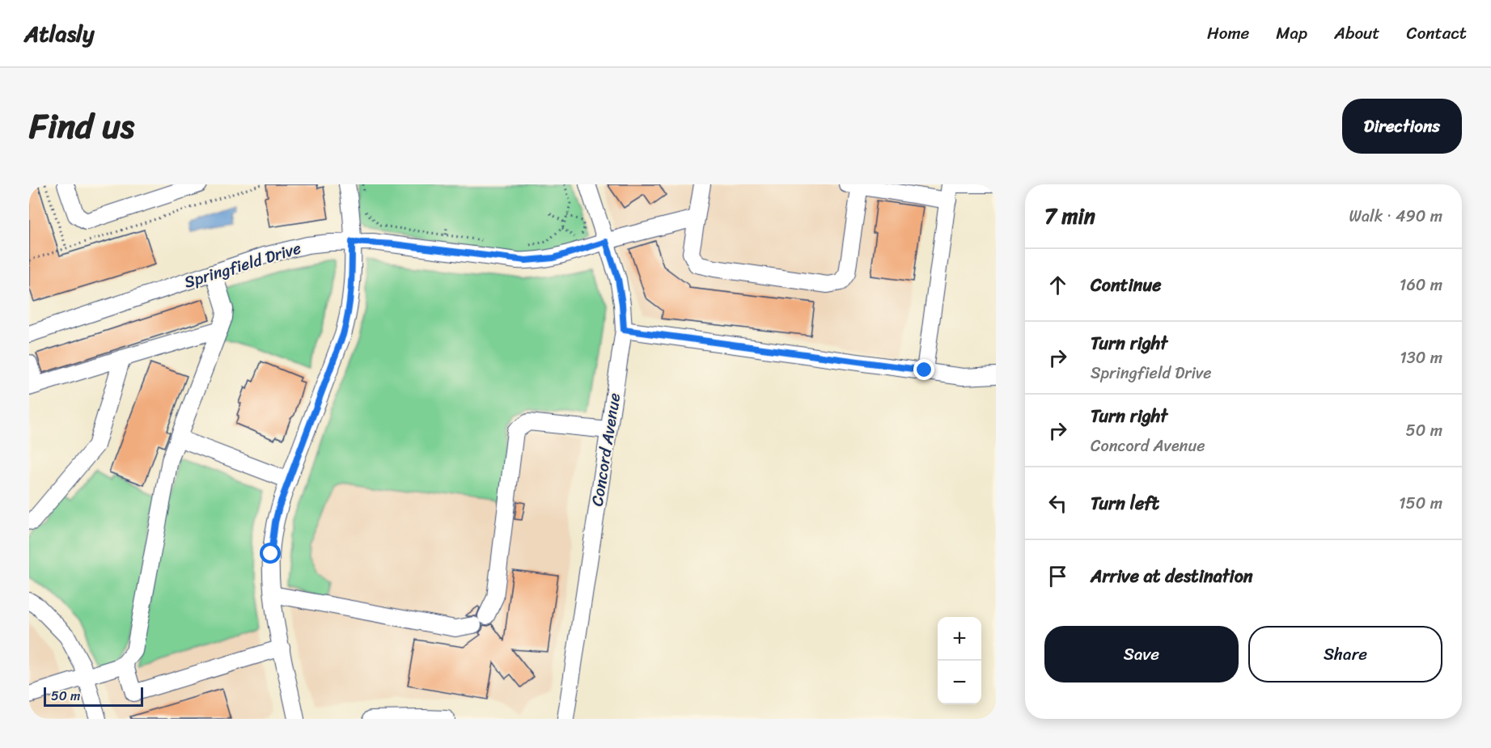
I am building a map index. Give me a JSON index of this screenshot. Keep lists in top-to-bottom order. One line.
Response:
{"streets":{"street":["Springfield Drive","Concord Avenue"]},"crossings":[["Springfield Drive","Concord Avenue"]],"scale_bar":"50 m","page":{"header":"Atlasly","nav":["Home","Map","About","Contact"],"title":"Find us","buttons":["Directions",["Save","Share"]],"heading":["7 min","Walk · 490 m"],"list":[["Continue","160 m"],["Turn right","Springfield Drive","130 m"],["Turn right","Concord Avenue","50 m"],["Turn left","150 m"],"Arrive at destination"],"map_buttons":["+","−"],"scale":"50 m"}}
